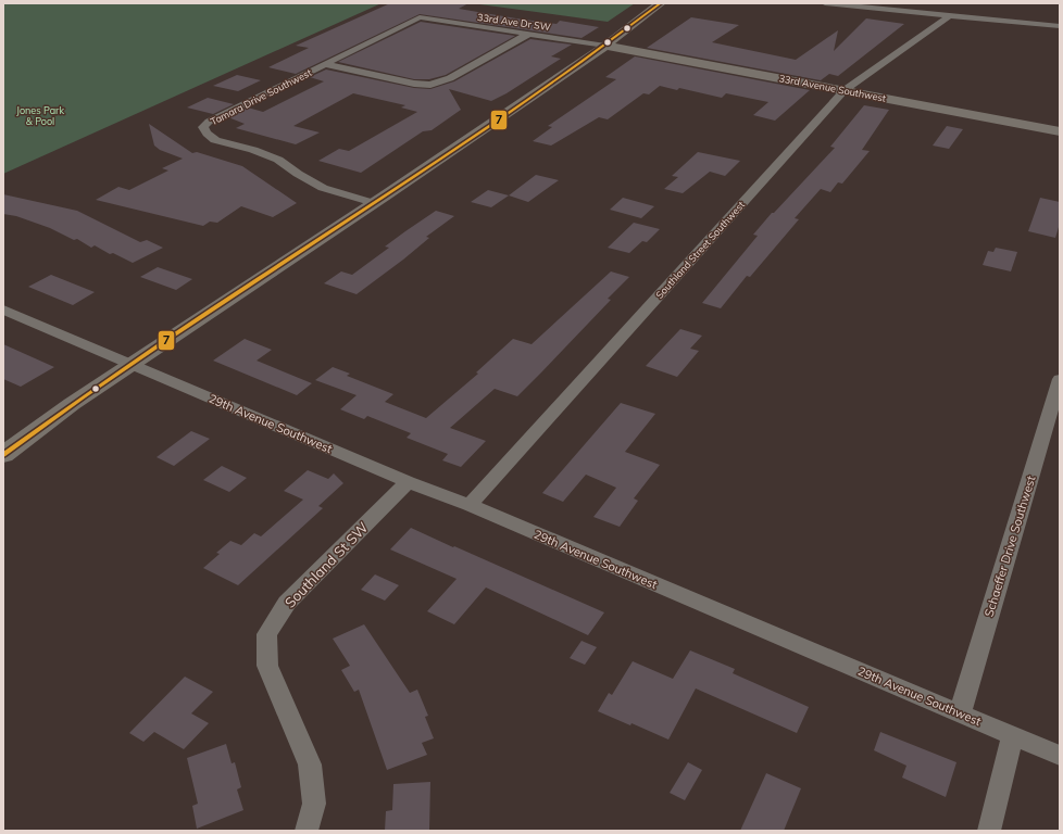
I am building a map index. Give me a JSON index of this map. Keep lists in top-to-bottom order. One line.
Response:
{"streets":{"main road":["33rd Avenue Southwest"],"street":["33rd Ave Dr SW","Tamara Drive Southwest","Southland Street Southwest","29th Avenue Southwest","Schaeffer Drive Southwest","Southland St SW"]},"crossings":[["33rd Ave Dr SW","33rd Avenue Southwest"],["33rd Ave Dr SW","Tamara Drive Southwest"],["33rd Avenue Southwest","Southland Street Southwest"],["Southland Street Southwest","29th Avenue Southwest"],["29th Avenue Southwest","Schaeffer Drive Southwest"],["29th Avenue Southwest","Southland St SW"]],"parks":["Jones Park & Pool"],"lines":["transit line 7"]}
